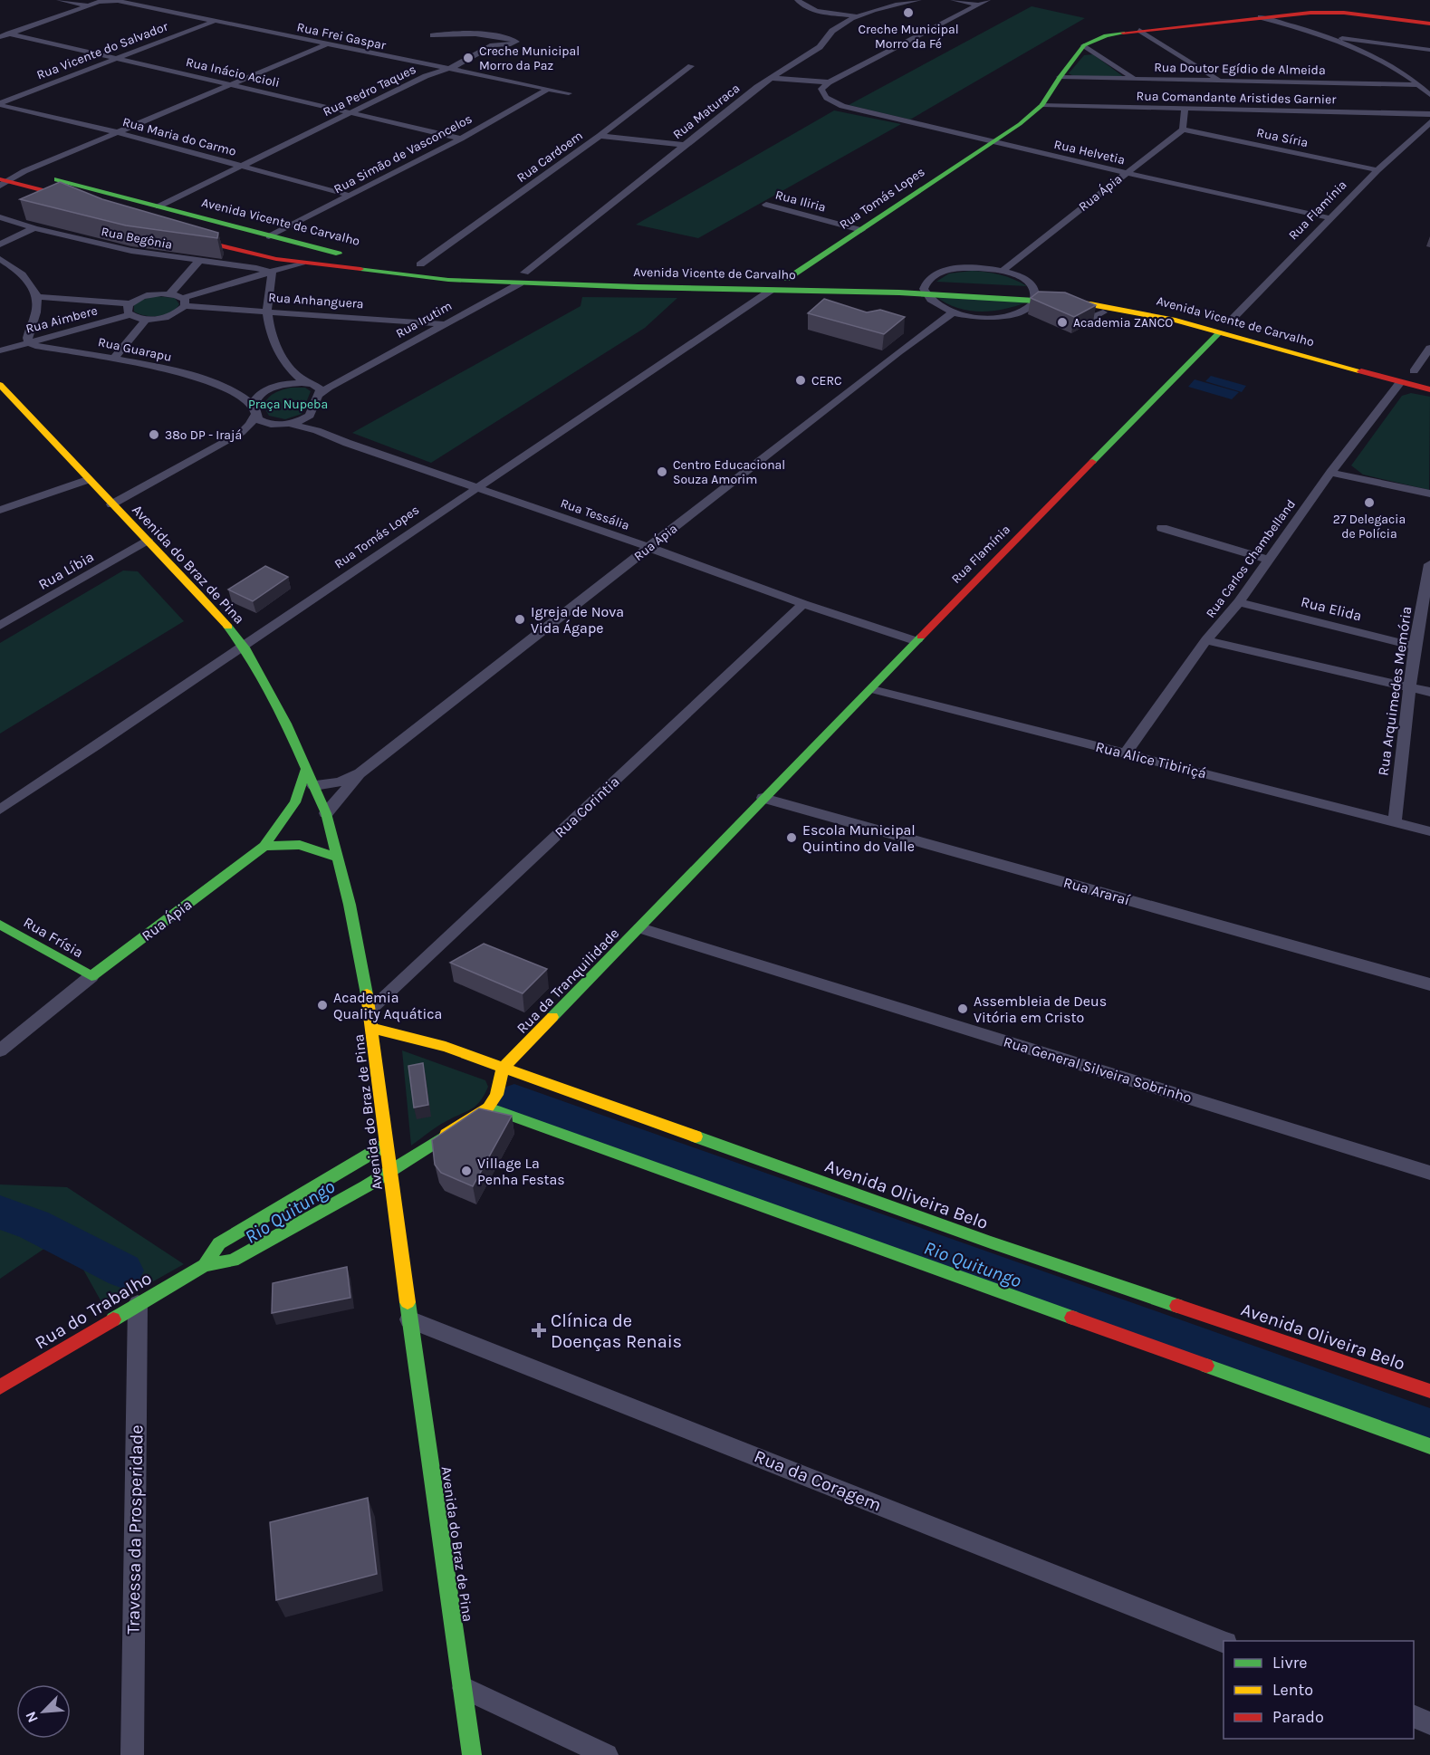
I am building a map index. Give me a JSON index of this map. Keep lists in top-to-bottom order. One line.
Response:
{"streets":{"main road":["Rua Ápia","Rua Tomás Lopes","Rua Flamínia","Avenida Vicente de Carvalho","Avenida do Braz de Pina","Rua Frísia","Rua da Tranquilidade","Avenida Oliveira Belo","Rua do Trabalho"],"street":["Rua Frei Gaspar","Rua Vicente do Salvador","Rua Doutor Egídio de Almeida","Rua Inácio Acioli","Rua Pedro Taques","Rua Comandante Aristides Garnier","Rua Maturaca","Rua Maria do Carmo","Rua Síria","Rua Helvetia","Rua Simão de Vasconcelos","Rua Cardoem","Rua Iliria","Rua Begônia","Rua Anhanguera","Rua Aimbere","Rua Irutim","Rua Guarapu","Rua Tessália","Rua Carlos Chambelland","Rua Líbia","Rua Elida","Rua Arquimedes Memória","Rua Alice Tibiriçá","Rua Corintia","Rua Araraí","Rua General Silveira Sobrinho","Rua da Coragem","Travessa da Prosperidade"]},"crossings":[["Rua Frei Gaspar","Rua Vicente do Salvador"],["Rua Frei Gaspar","Rua Pedro Taques"],["Rua Frei Gaspar","Rua Simão de Vasconcelos"],["Rua Vicente do Salvador","Rua Inácio Acioli"],["Rua Vicente do Salvador","Rua Maria do Carmo"],["Rua Doutor Egídio de Almeida","Rua Tomás Lopes"],["Rua Inácio Acioli","Rua Pedro Taques"],["Rua Inácio Acioli","Rua Simão de Vasconcelos"],["Rua Pedro Taques","Rua Maria do Carmo"],["Rua Pedro Taques","Avenida Vicente de Carvalho"],["Rua Comandante Aristides Garnier","Rua Tomás Lopes"],["Rua Maturaca","Avenida Vicente de Carvalho"],["Rua Maturaca","Rua Irutim"],["Rua Maria do Carmo","Rua Simão de Vasconcelos"],["Rua Síria","Rua Ápia"],["Rua Síria","Rua Flamínia"],["Rua Helvetia","Rua Ápia"],["Rua Helvetia","Rua Tomás Lopes"],["Rua Helvetia","Rua Flamínia"],["Rua Simão de Vasconcelos","Avenida Vicente de Carvalho"],["Rua Cardoem","Avenida Vicente de Carvalho"],["Rua Ápia","Rua Tessália"],["Rua Ápia","Avenida do Braz de Pina"],["Rua Ápia","Rua Frísia"],["Rua Tomás Lopes","Rua Iliria"],["Rua Tomás Lopes","Avenida Vicente de Carvalho"],["Rua Tomás Lopes","Rua Tessália"],["Rua Tomás Lopes","Avenida do Braz de Pina"],["Rua Flamínia","Avenida Vicente de Carvalho"],["Rua Flamínia","Rua Tessália"],["Rua Flamínia","Rua Alice Tibiriçá"],["Rua Flamínia","Rua Araraí"],["Rua Flamínia","Rua da Tranquilidade"],["Avenida Vicente de Carvalho","Rua Irutim"],["Avenida Vicente de Carvalho","Rua Carlos Chambelland"],["Rua Anhanguera","Rua Irutim"],["Rua Aimbere","Rua Guarapu"],["Rua Tessália","Rua Corintia"],["Rua Carlos Chambelland","Rua Elida"],["Rua Carlos Chambelland","Rua Alice Tibiriçá"],["Avenida do Braz de Pina","Rua Líbia"],["Avenida do Braz de Pina","Rua Corintia"],["Avenida do Braz de Pina","Avenida Oliveira Belo"],["Avenida do Braz de Pina","Rua do Trabalho"],["Avenida do Braz de Pina","Rua da Coragem"],["Rua Elida","Rua Arquimedes Memória"],["Rua Arquimedes Memória","Rua Alice Tibiriçá"],["Rua Araraí","Rua da Tranquilidade"],["Rua da Tranquilidade","Rua General Silveira Sobrinho"],["Rua da Tranquilidade","Avenida Oliveira Belo"],["Rua do Trabalho","Travessa da Prosperidade"]],"water":["Rio Quitungo"],"parks":["Praça Nupeba"],"places":{"other":["Creche Municipal Morro da Fé","Creche Municipal Morro da Paz","Academia ZANCO","CERC","38º DP - Irajá","Centro Educacional Souza Amorim","27 Delegacia de Polícia","Igreja de Nova Vida Ágape","Escola Municipal Quintino do Valle","Academia Quality Aquática","Assembleia de Deus Vitória em Cristo","Village La Penha Festas"],"health":["Clínica de Doenças Renais"]},"legend":["Livre","Lento","Parado"],"north":"bottom left"}
